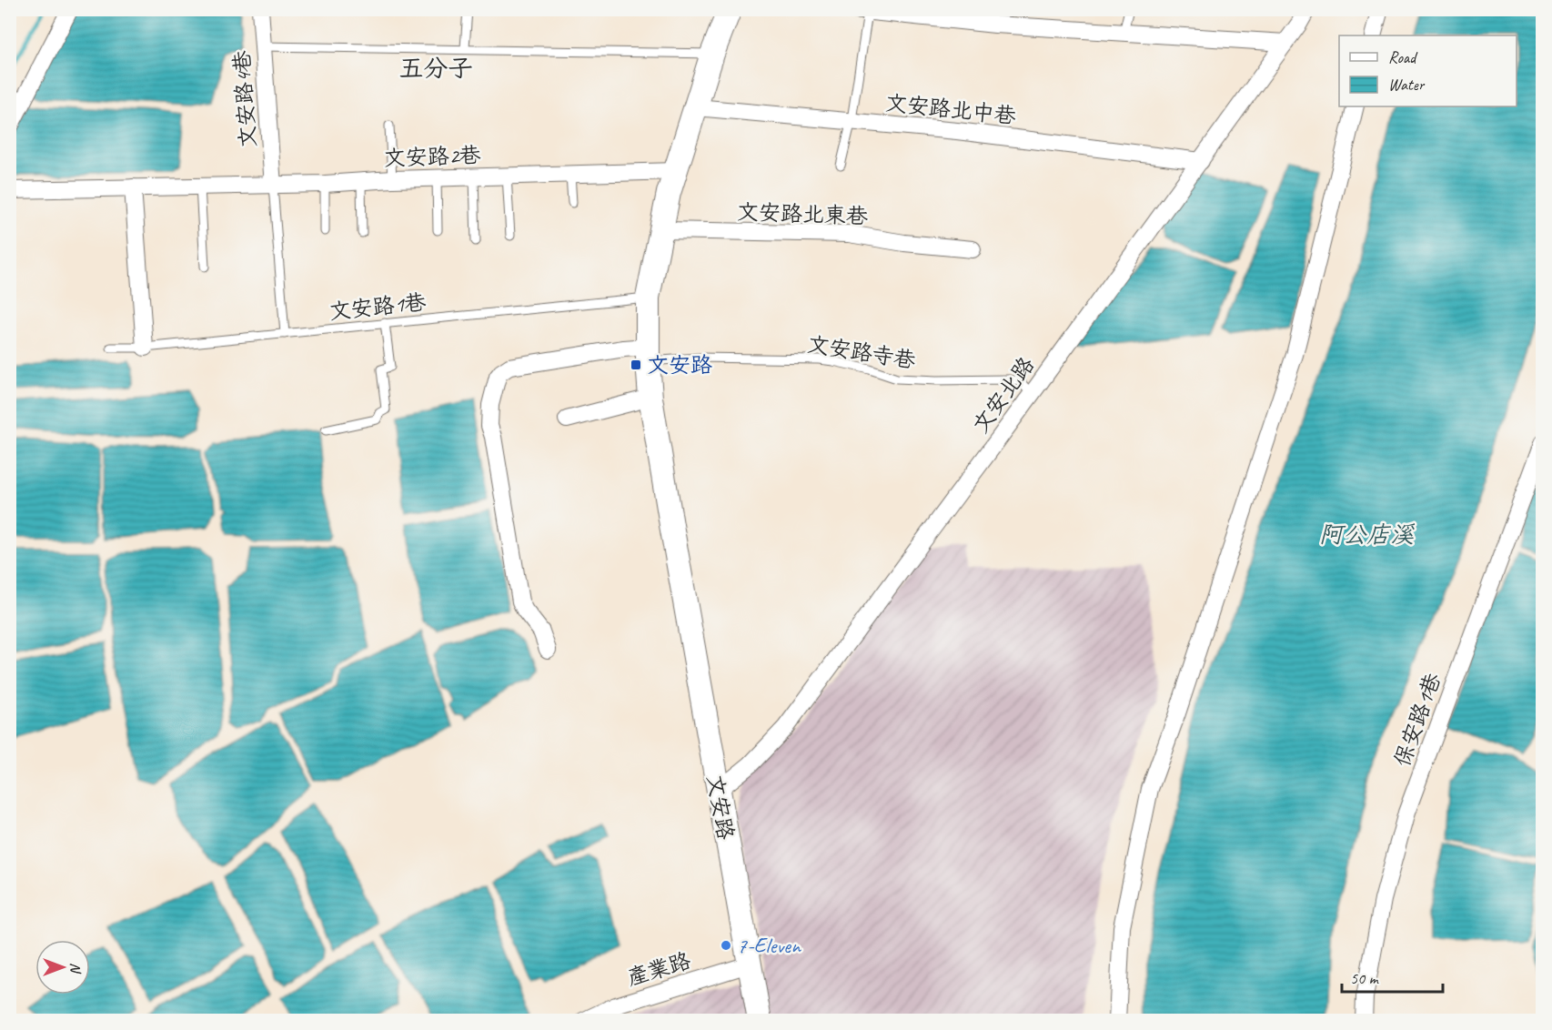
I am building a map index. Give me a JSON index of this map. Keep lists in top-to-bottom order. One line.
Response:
{"streets":{"street":["文安路4巷","文安路北中巷","文安路2巷","文安路北東巷","文安北路","保安路1巷","文安路","產業路"],"lane":["文安路1巷","文安路寺巷"]},"crossings":[["文安路4巷","文安路2巷"],["文安路北中巷","文安北路"],["文安路北中巷","文安路"],["文安路2巷","文安路"],["文安路北東巷","文安路"],["文安路1巷","文安路"],["文安路寺巷","文安北路"],["文安路寺巷","文安路"],["文安北路","文安路"],["文安路","產業路"]],"districts":["五分子"],"water":["阿公店溪"],"places":{"transit":["文安路"],"other":["7-Eleven"]},"legend":["Road","Water"],"scale_bar":"50 m","north":"right"}
